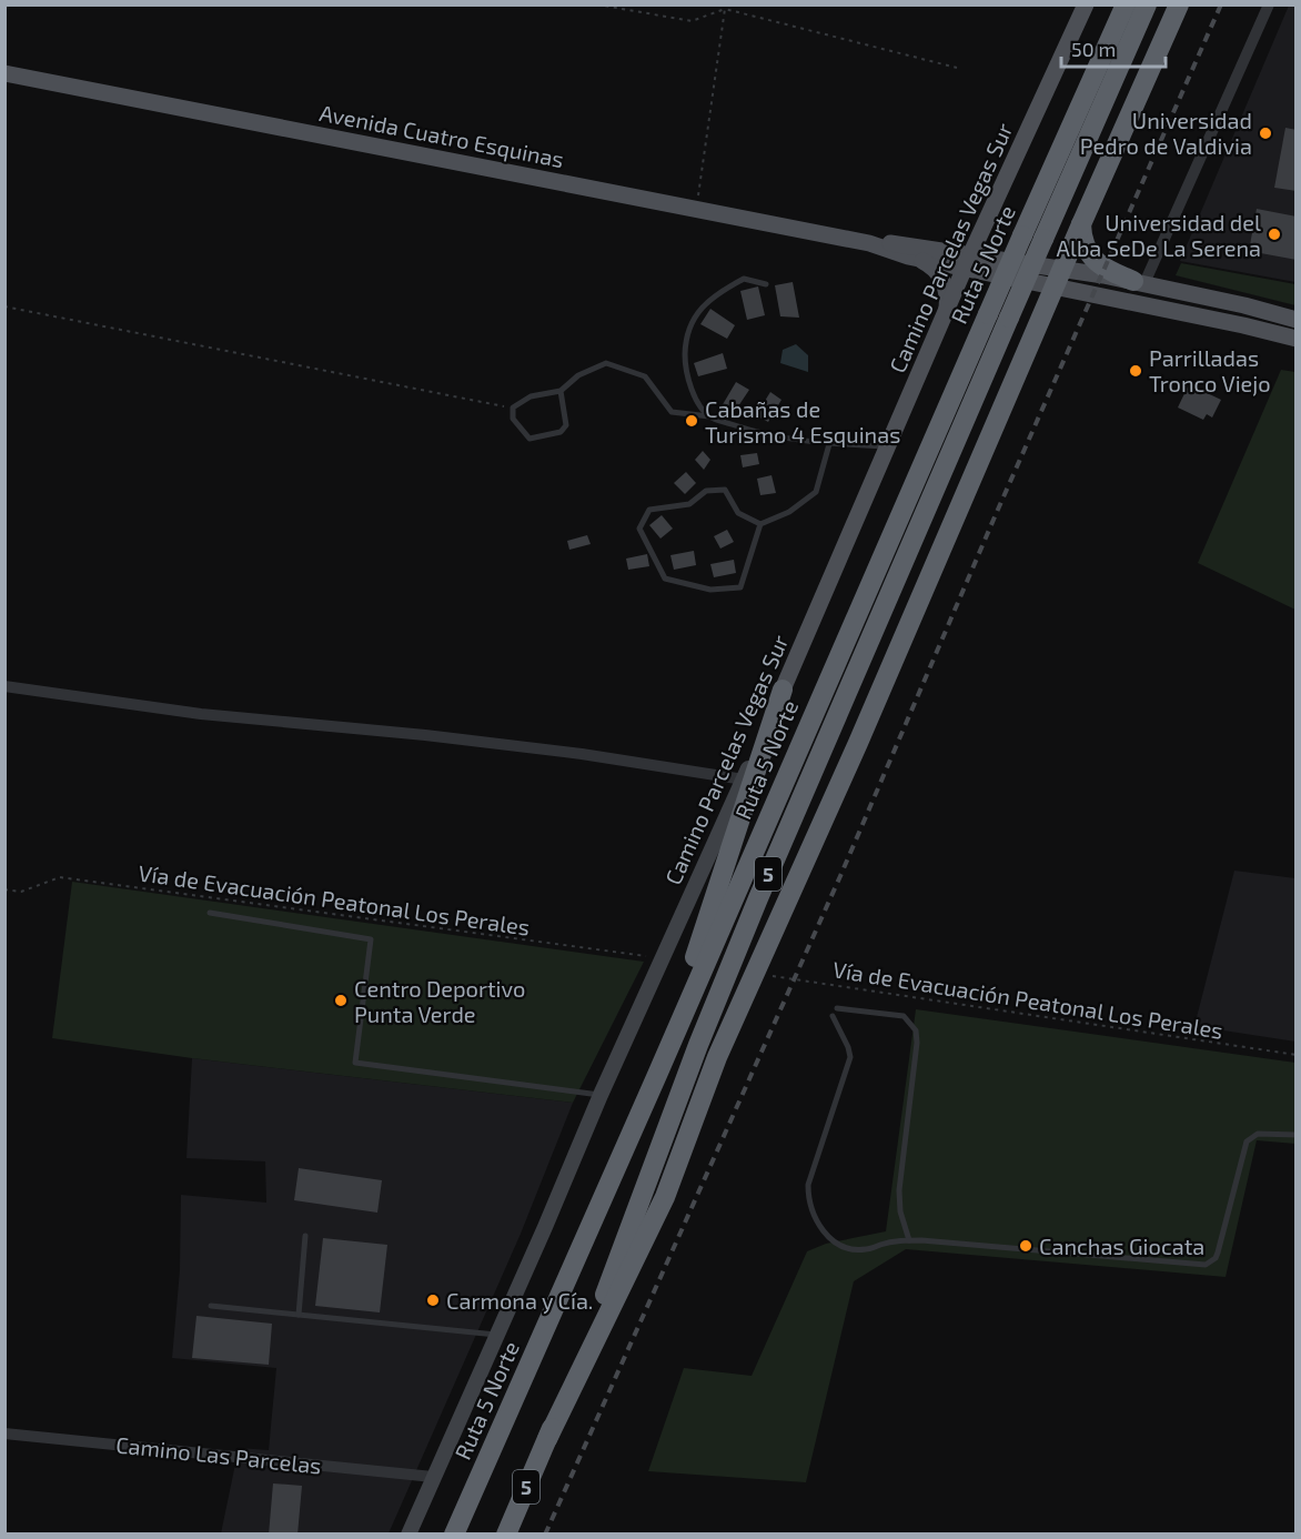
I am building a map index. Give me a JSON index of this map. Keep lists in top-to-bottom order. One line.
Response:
{"streets":{"highway":["Ruta 5 Norte","5"],"main road":["Avenida Cuatro Esquinas","Camino Parcelas Vegas Sur"],"street":["Camino Las Parcelas"],"path":["Vía de Evacuación Peatonal Los Perales"]},"crossings":[["Avenida Cuatro Esquinas","Camino Parcelas Vegas Sur"],["Camino Parcelas Vegas Sur","Vía de Evacuación Peatonal Los Perales"],["Camino Parcelas Vegas Sur","Camino Las Parcelas"]],"places":["Universidad Pedro de Valdivia","Universidad del Alba SeDe La Serena","Parrilladas Tronco Viejo","Cabañas de Turismo 4 Esquinas","Centro Deportivo Punta Verde","Canchas Giocata","Carmona y Cía."],"scale_bar":"50 m"}
